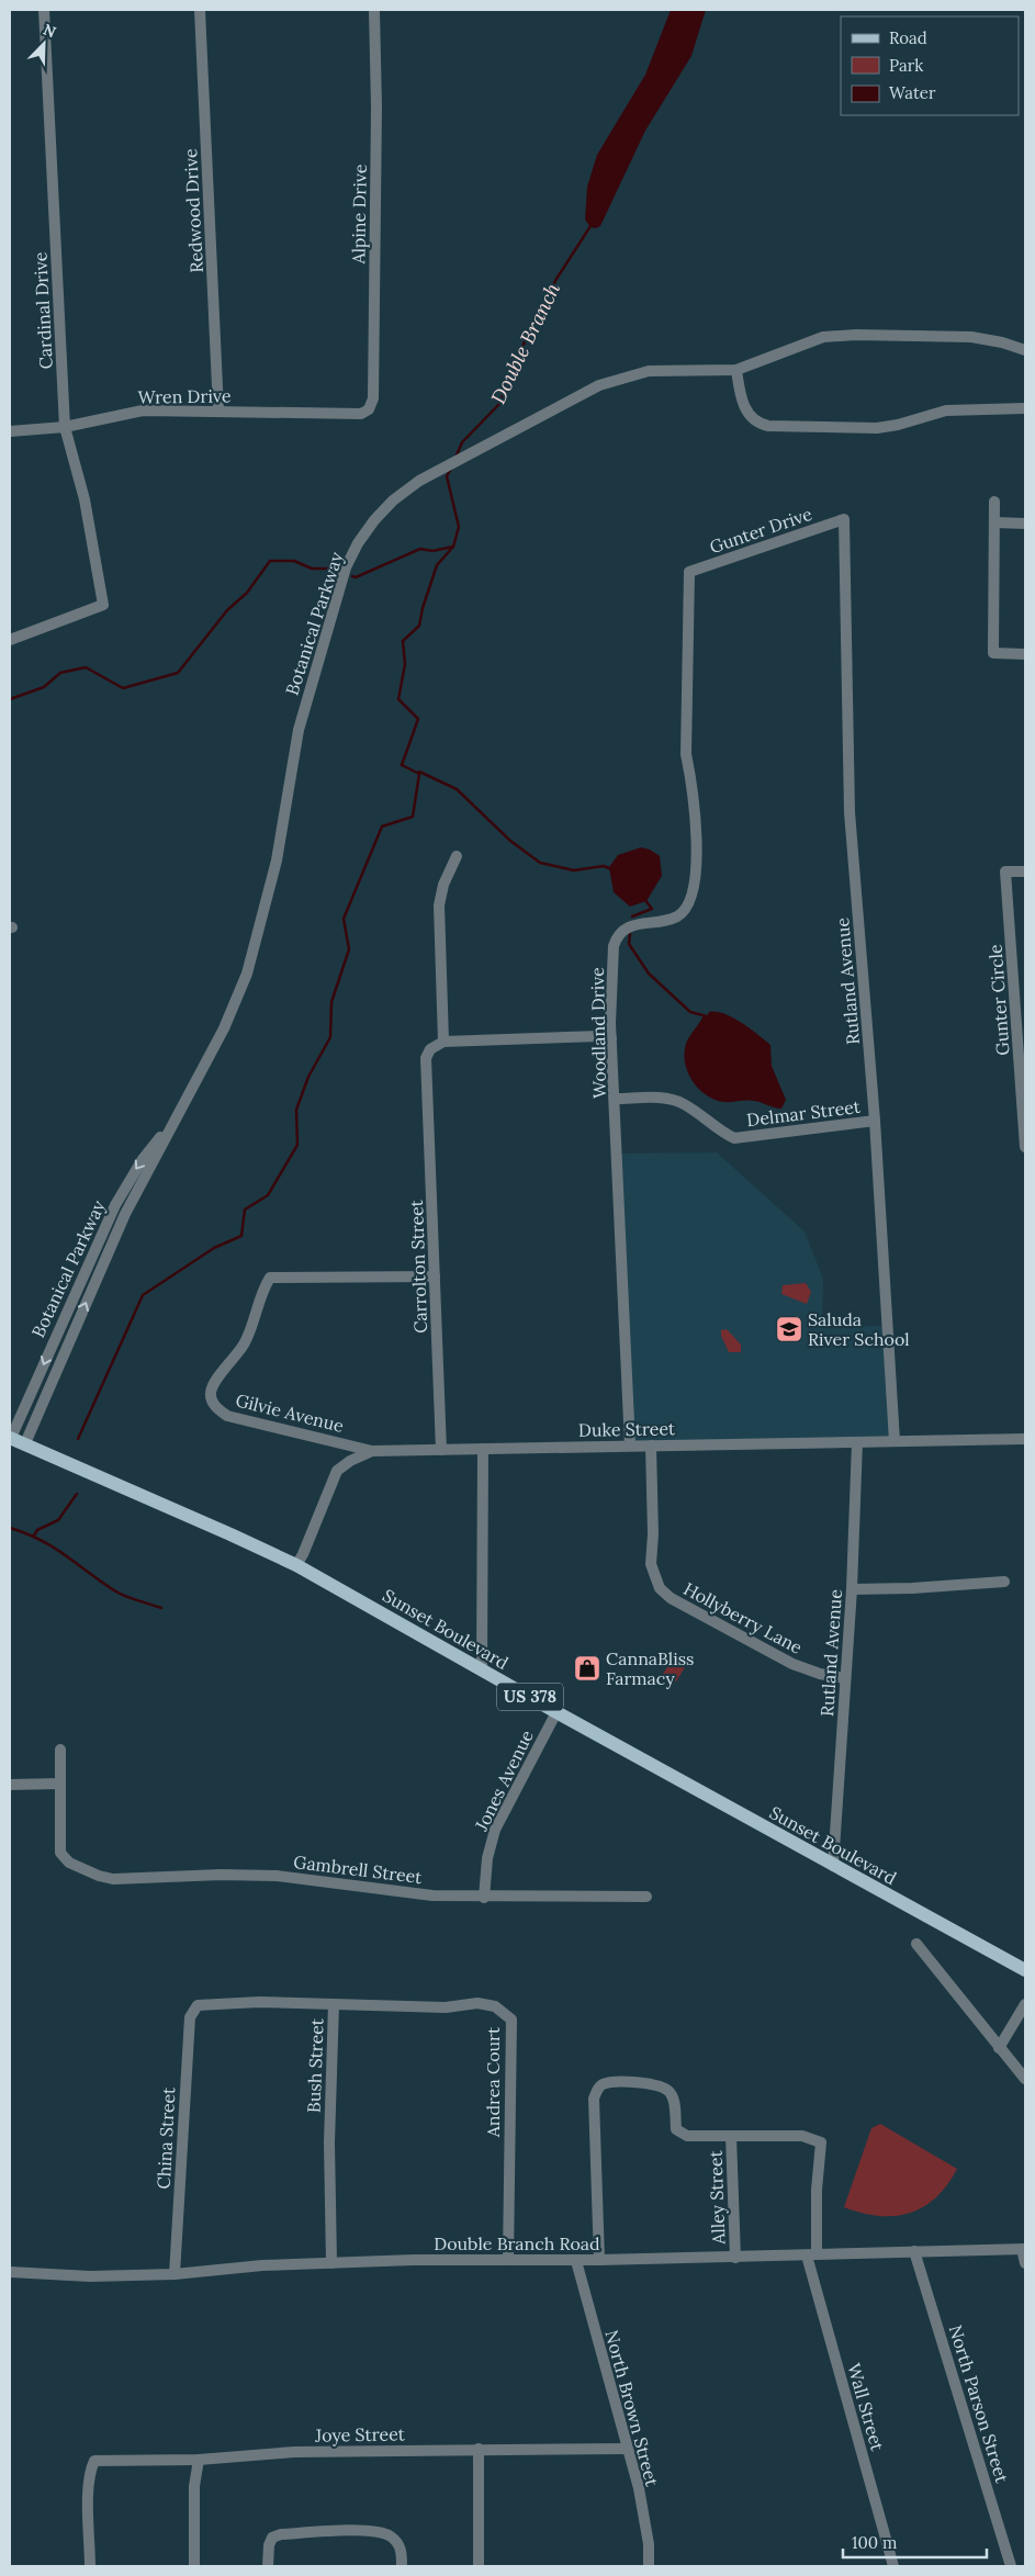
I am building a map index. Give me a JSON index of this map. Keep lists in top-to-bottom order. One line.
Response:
{"streets":{"main road":["Sunset Boulevard","US 378"],"street":["Redwood Drive","Alpine Drive","Cardinal Drive","Wren Drive","Gunter Drive","Botanical Parkway","Rutland Avenue","Gunter Circle","Woodland Drive","Delmar Street","Carrolton Street","Gilvie Avenue","Duke Street","Hollyberry Lane","Jones Avenue","Gambrell Street","Bush Street","Andrea Court","China Street","Alley Street","Double Branch Road","North Parson Street","Wall Street","North Brown Street","Joye Street"]},"crossings":[["Redwood Drive","Wren Drive"],["Alpine Drive","Wren Drive"],["Cardinal Drive","Wren Drive"],["Gunter Drive","Rutland Avenue"],["Gunter Drive","Woodland Drive"],["Botanical Parkway","Sunset Boulevard"],["Rutland Avenue","Delmar Street"],["Rutland Avenue","Duke Street"],["Rutland Avenue","Hollyberry Lane"],["Rutland Avenue","Sunset Boulevard"],["Woodland Drive","Delmar Street"],["Woodland Drive","Duke Street"],["Carrolton Street","Gilvie Avenue"],["Carrolton Street","Duke Street"],["Gilvie Avenue","Duke Street"],["Duke Street","Hollyberry Lane"],["Duke Street","Sunset Boulevard"],["Sunset Boulevard","Jones Avenue"],["Jones Avenue","Gambrell Street"],["Bush Street","Andrea Court"],["Bush Street","China Street"],["Bush Street","Double Branch Road"],["Andrea Court","Double Branch Road"],["China Street","Double Branch Road"],["Alley Street","Double Branch Road"],["Alley Street","Wall Street"],["Double Branch Road","North Parson Street"],["Double Branch Road","Wall Street"],["Double Branch Road","North Brown Street"],["North Brown Street","Joye Street"]],"water":["Double Branch"],"places":{"school or university":["Saluda River School"],"shop":["CannaBliss Farmacy"]},"legend":["Road","Park","Water"],"scale_bar":"100 m","north":"top right"}
